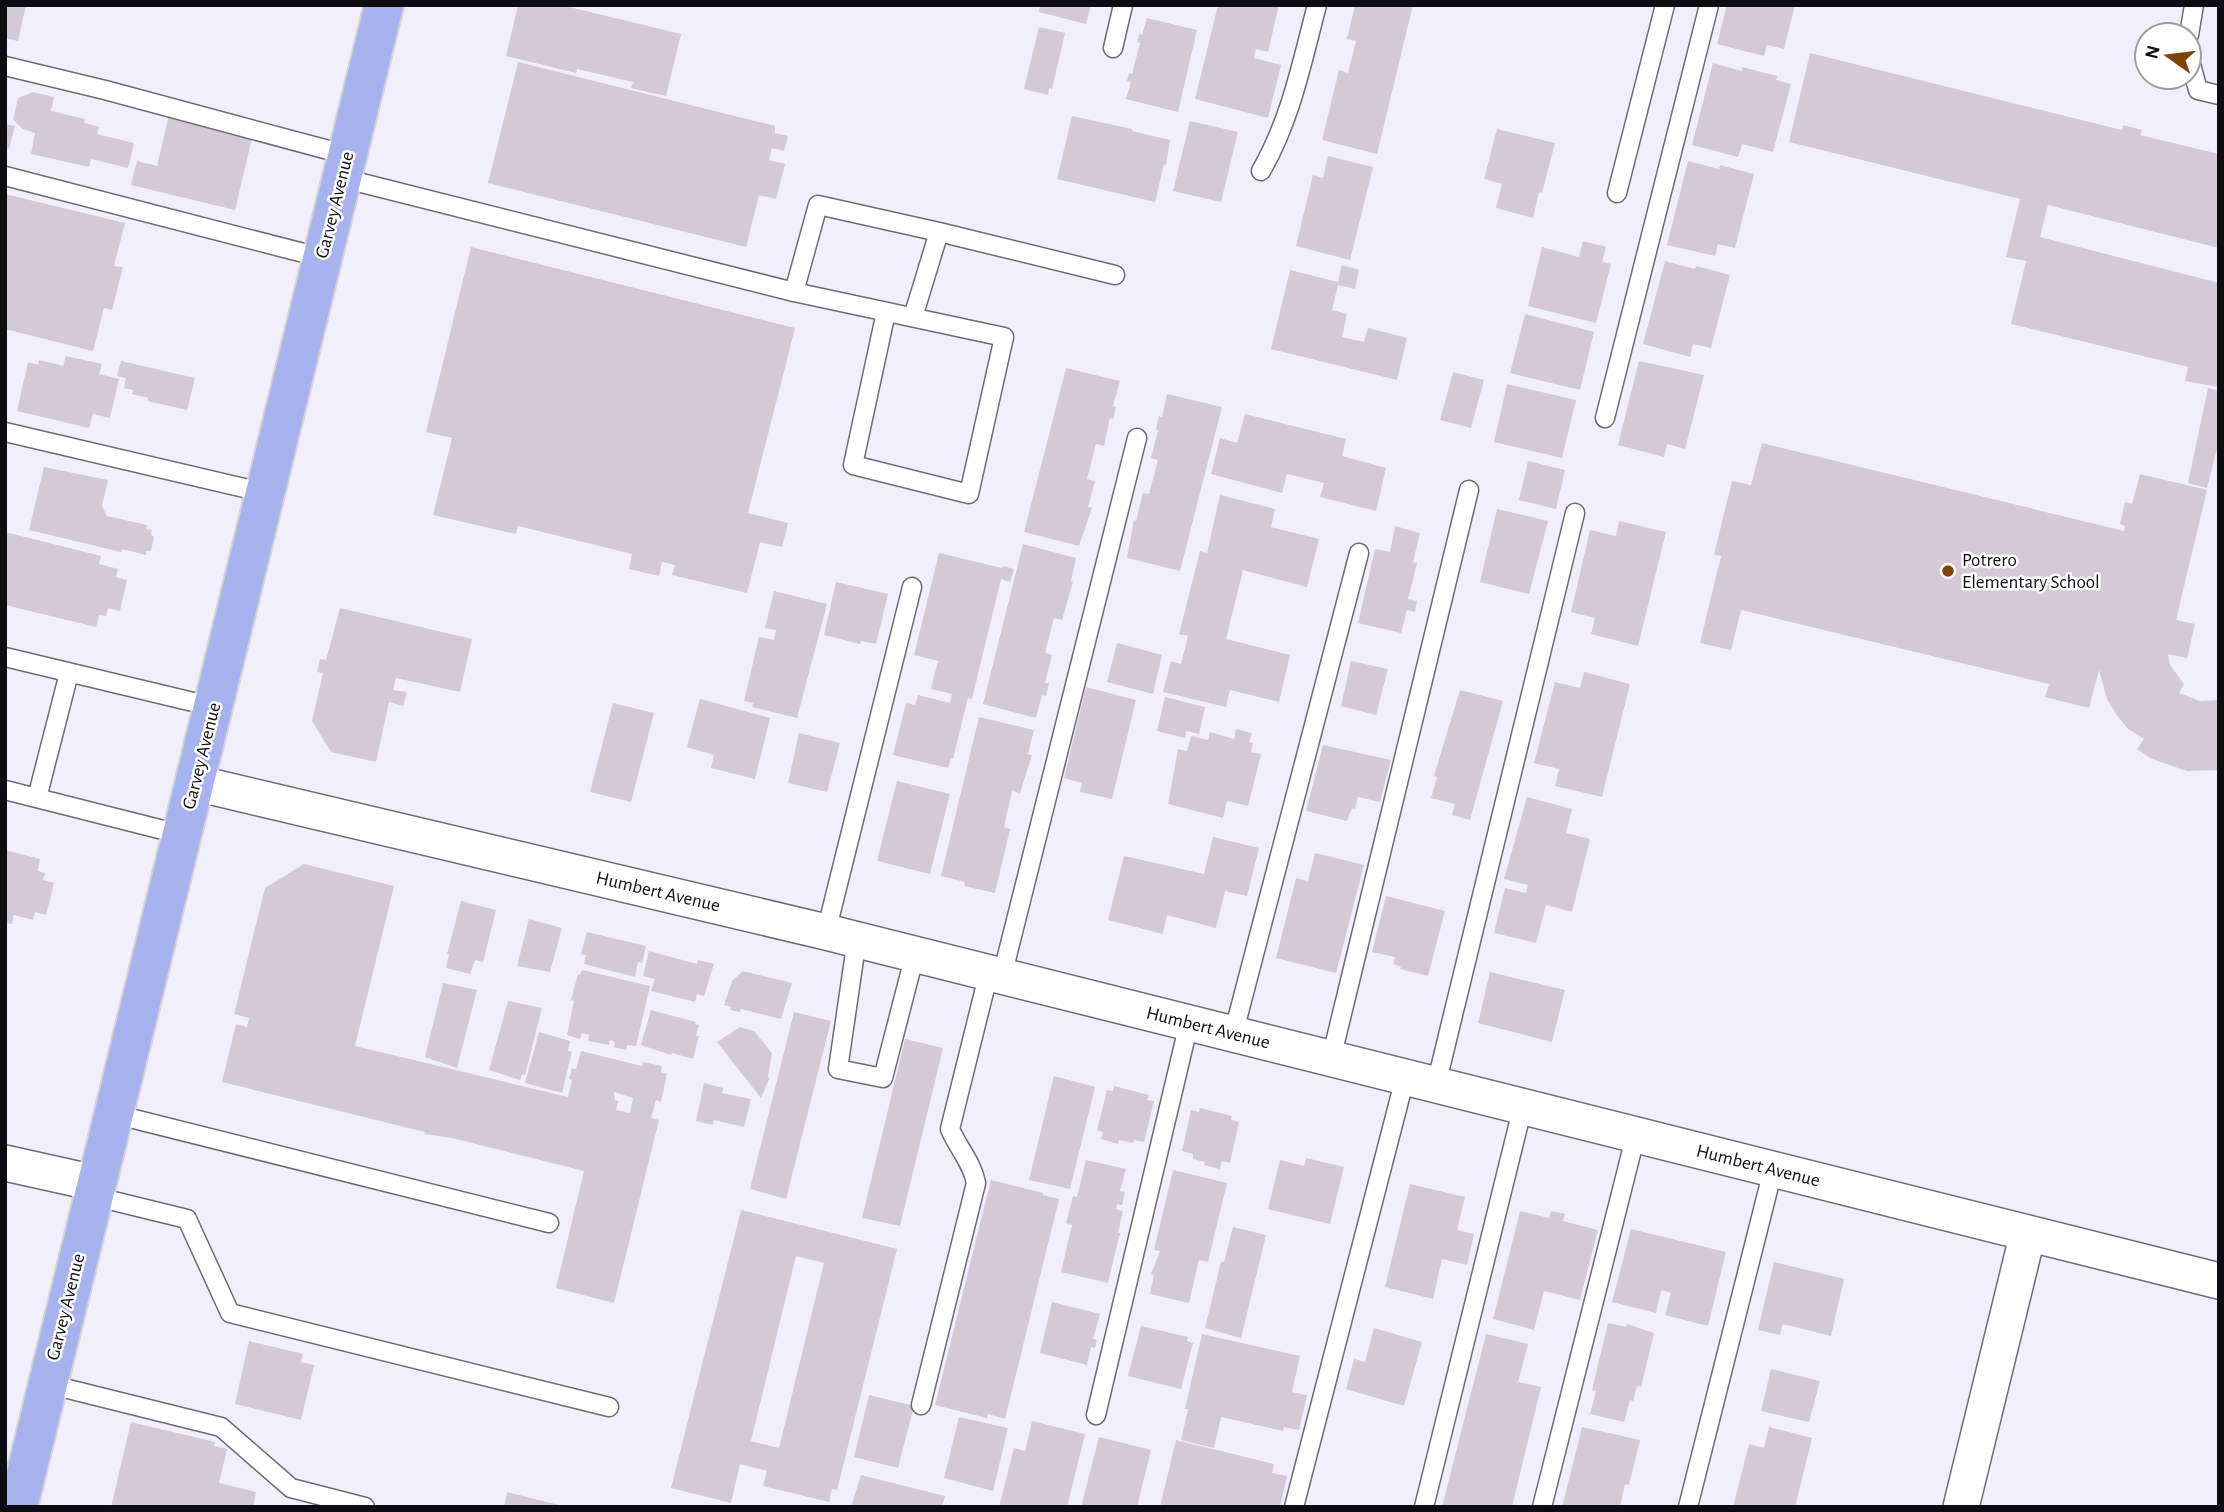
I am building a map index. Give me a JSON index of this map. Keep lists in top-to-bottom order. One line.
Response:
{"streets":{"main road":["Garvey Avenue"],"street":["Humbert Avenue"]},"crossings":[["Garvey Avenue","Humbert Avenue"]],"places":["Potrero Elementary School"],"north":"left"}
